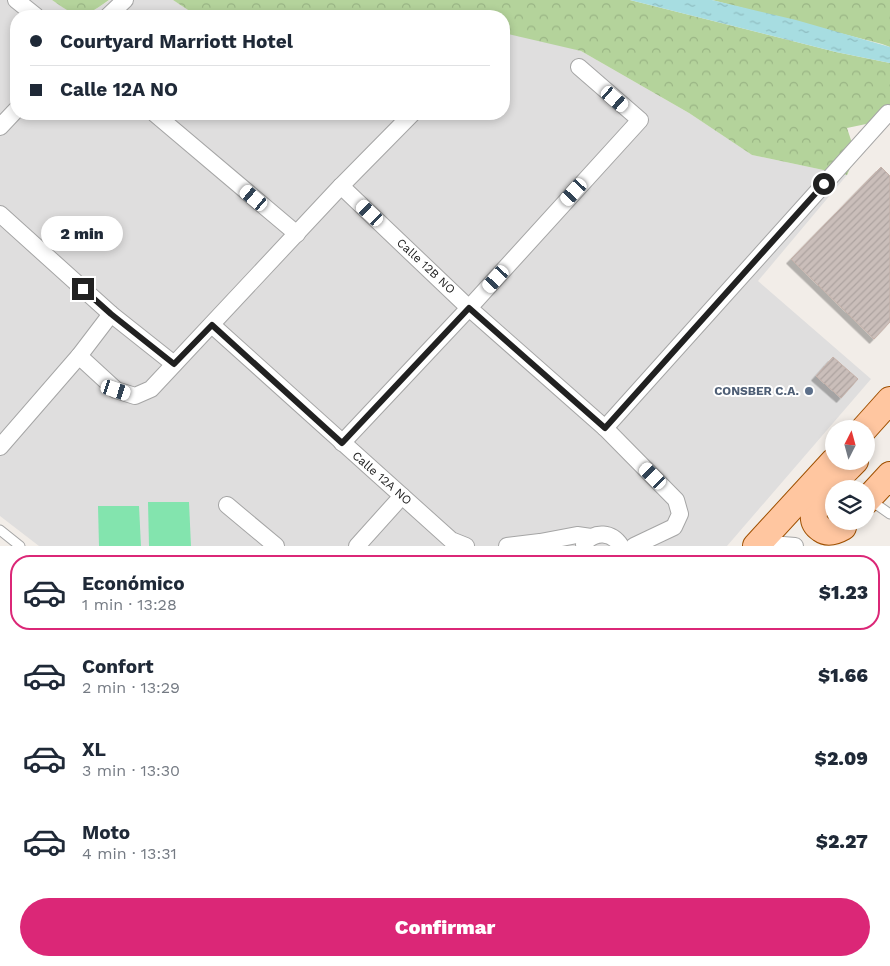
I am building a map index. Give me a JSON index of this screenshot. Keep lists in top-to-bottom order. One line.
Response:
{"streets":{"street":["Calle 12B NO","Calle 12A NO"]},"places":["CONSBER C.A."],"north":"top","page":{"banner":["Courtyard Marriott Hotel","Calle 12A NO"],"bubble":"2 min","list":[{"name":"Económico","note":"1 min · 13:28","value":"$1.23"},{"name":"Confort","note":"2 min · 13:29","value":"$1.66"},{"name":"XL","note":"3 min · 13:30","value":"$2.09"},{"name":"Moto","note":"4 min · 13:31","value":"$2.27"}],"buttons":"Confirmar"}}
